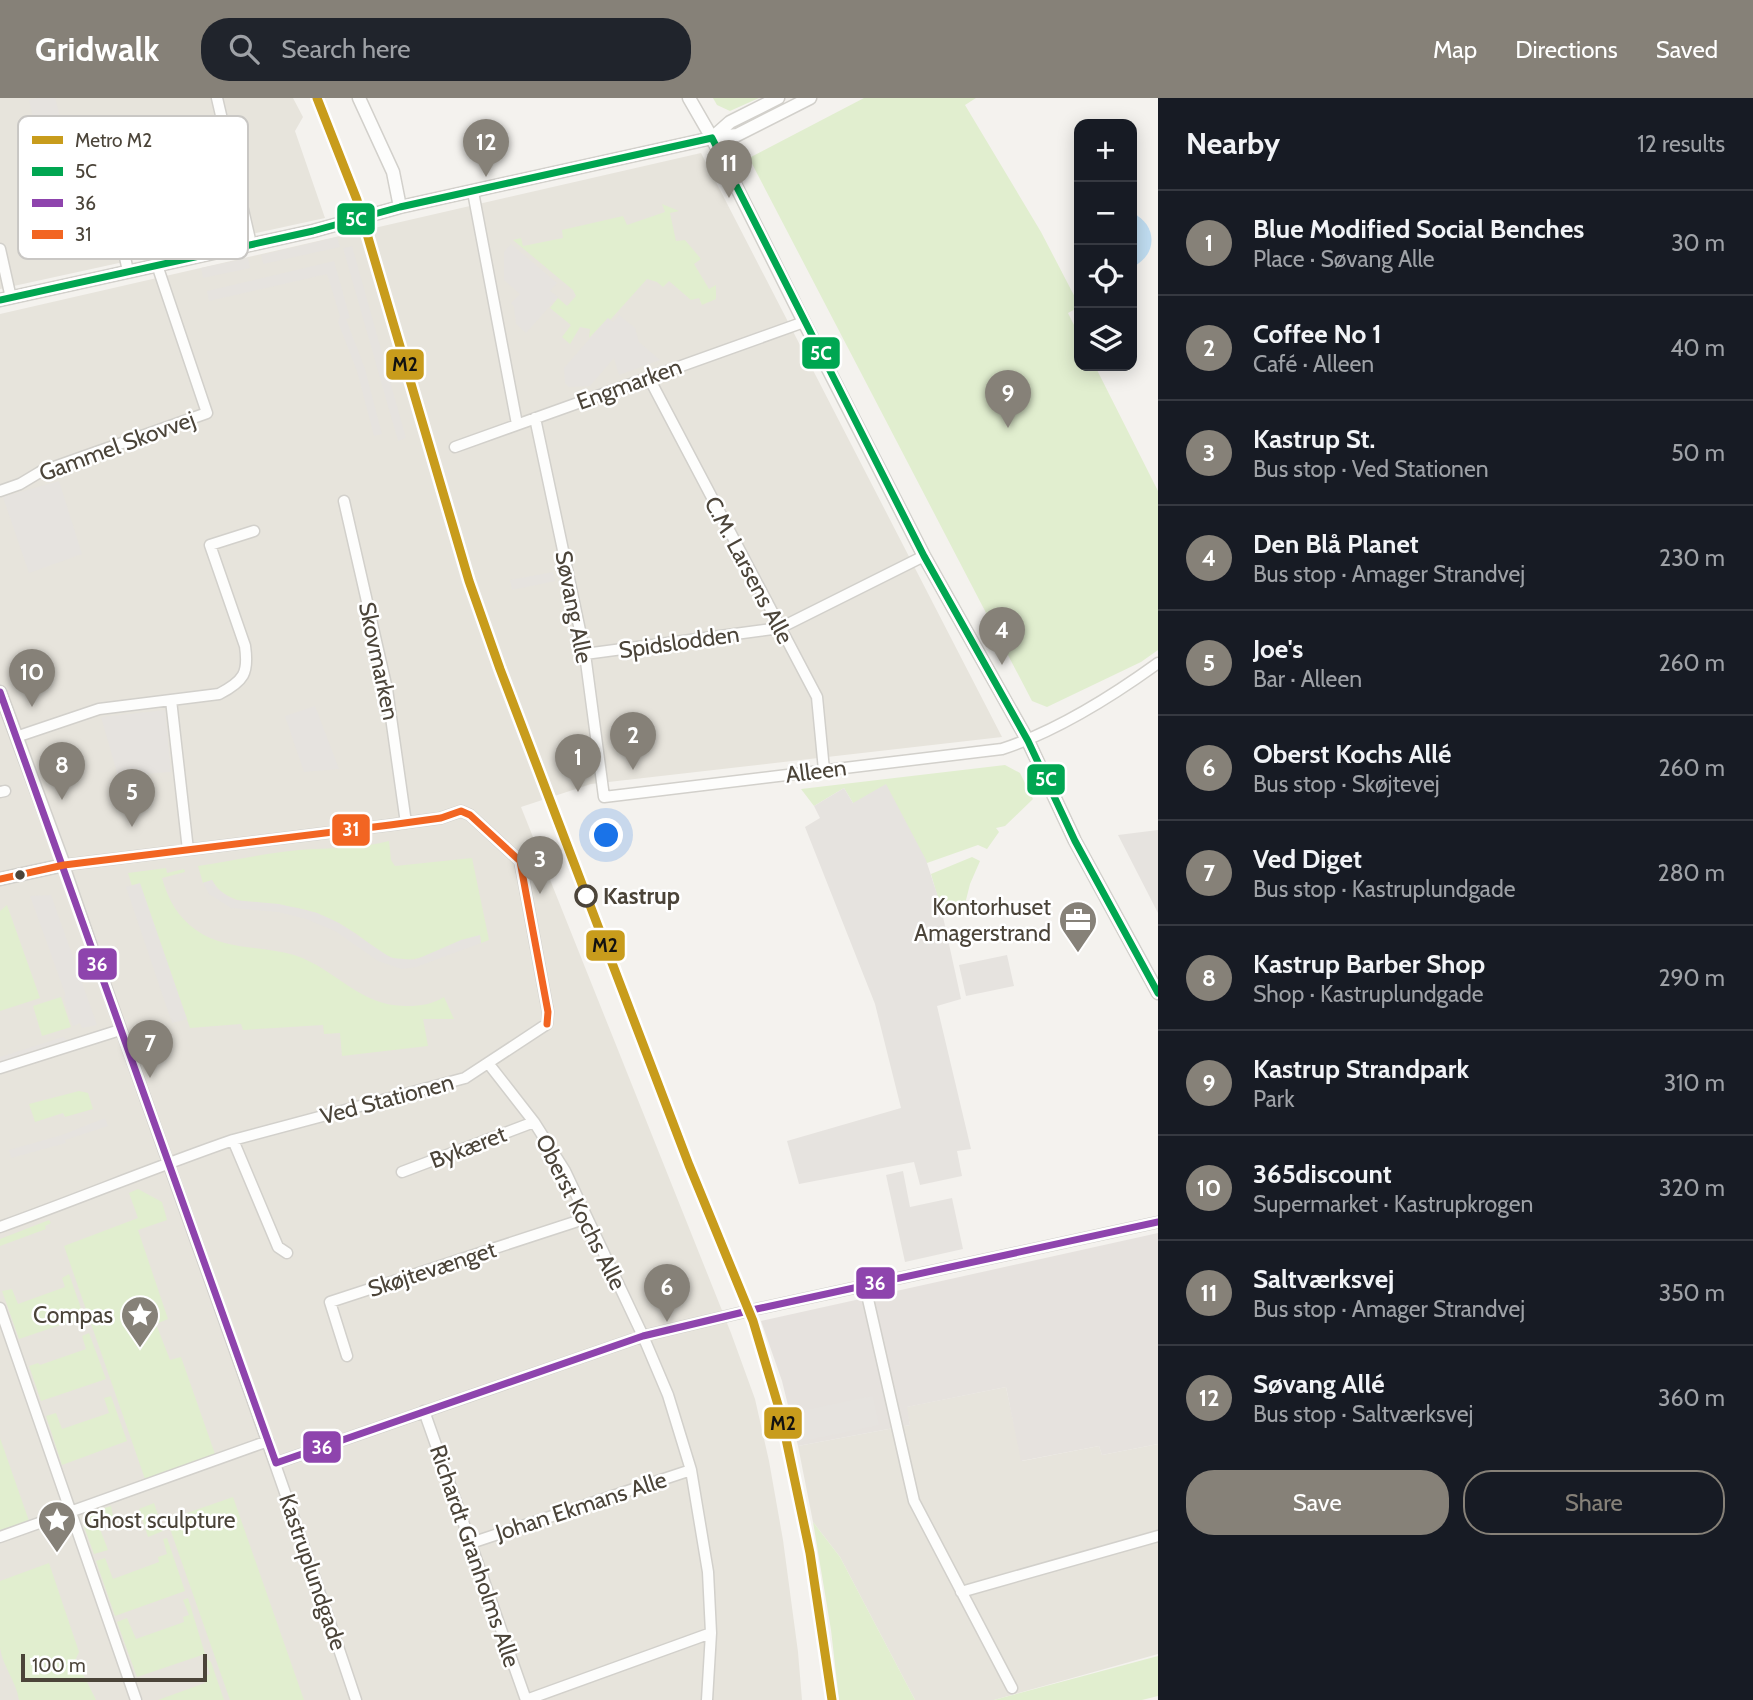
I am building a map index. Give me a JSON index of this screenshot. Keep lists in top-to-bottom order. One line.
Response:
{"streets":{"street":["Engmarken","Gammel Skovvej","C.M. Larsens Alle","Søvang Alle","Spidslodden","Skovmarken","Alleen","Ved Stationen","Bykæret","Oberst Kochs Alle","Skøjtevænget","Johan Ekmans Alle","Richardt Granholms Alle","Kastruplundgade"]},"crossings":[["Engmarken","C.M. Larsens Alle"],["Engmarken","Søvang Alle"],["C.M. Larsens Alle","Spidslodden"],["C.M. Larsens Alle","Alleen"],["Søvang Alle","Spidslodden"],["Søvang Alle","Alleen"],["Skovmarken","Ved Stationen"],["Ved Stationen","Oberst Kochs Alle"],["Ved Stationen","Kastruplundgade"],["Bykæret","Oberst Kochs Alle"],["Oberst Kochs Alle","Skøjtevænget"],["Oberst Kochs Alle","Johan Ekmans Alle"],["Johan Ekmans Alle","Richardt Granholms Alle"]],"places":{"other":["Kastrup"],"office":["Kontorhuset Amagerstrand"],"place":["Compas","Ghost sculpture"]},"lines":["metro line M2","transit line 5C","transit line 36","transit line 31"],"legend":["Metro M2","5C","36","31"],"scale_bar":"100 m","page":{"header":"Gridwalk","search":"Search here","nav":["Map","Directions","Saved"],"heading":["Nearby","12 results"],"map_buttons":["+","−"],"pins":["12","11","9","4","10","2","1","8","5","3","7","6"],"list":[{"mark":"1","name":"Blue Modified Social Benches","note":"Place · Søvang Alle","value":"30 m"},{"mark":"2","name":"Coffee No 1","note":"Café · Alleen","value":"40 m"},{"mark":"3","name":"Kastrup St.","note":"Bus stop · Ved Stationen","value":"50 m"},{"mark":"4","name":"Den Blå Planet","note":"Bus stop · Amager Strandvej","value":"230 m"},{"mark":"5","name":"Joe's","note":"Bar · Alleen","value":"260 m"},{"mark":"6","name":"Oberst Kochs Allé","note":"Bus stop · Skøjtevej","value":"260 m"},{"mark":"7","name":"Ved Diget","note":"Bus stop · Kastruplundgade","value":"280 m"},{"mark":"8","name":"Kastrup Barber Shop","note":"Shop · Kastruplundgade","value":"290 m"},{"mark":"9","name":"Kastrup Strandpark","note":"Park","value":"310 m"},{"mark":"10","name":"365discount","note":"Supermarket · Kastrupkrogen","value":"320 m"},{"mark":"11","name":"Saltværksvej","note":"Bus stop · Amager Strandvej","value":"350 m"},{"mark":"12","name":"Søvang Allé","note":"Bus stop · Saltværksvej","value":"360 m"}],"buttons":["Save","Share"],"scale":"100 m"}}
